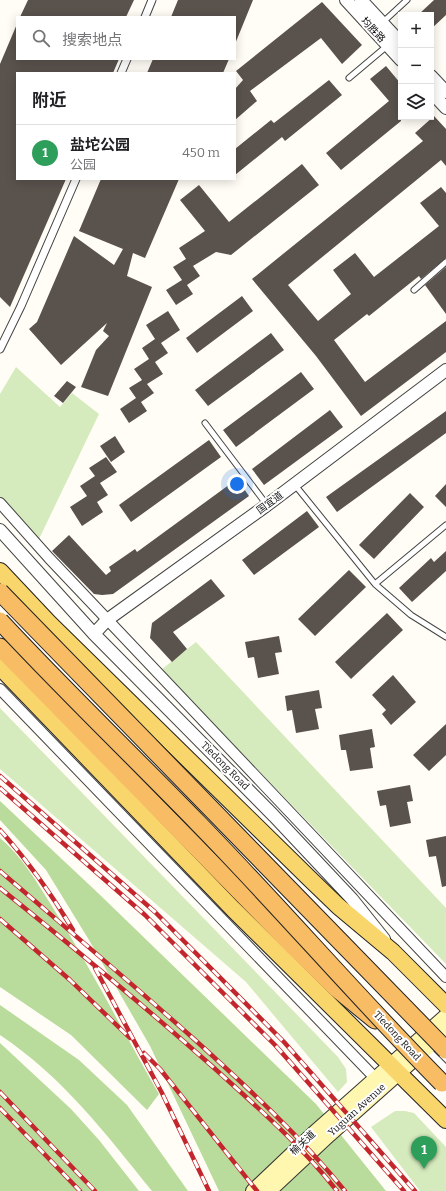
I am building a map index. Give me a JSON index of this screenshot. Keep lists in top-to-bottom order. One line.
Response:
{"streets":{"highway":["Tiedong Road"],"main road":["Yuguan Avenue","榆关道"],"street":["均胜路","国宜道"]},"crossings":[["国宜道","Tiedong Road"],["Yuguan Avenue","榆关道"]],"page":{"map_buttons":["+","−"],"search":"搜索地点","heading":"附近","list":[{"mark":"1","name":"盐坨公园","note":"公园","value":"450 m"}],"pins":"1"}}
